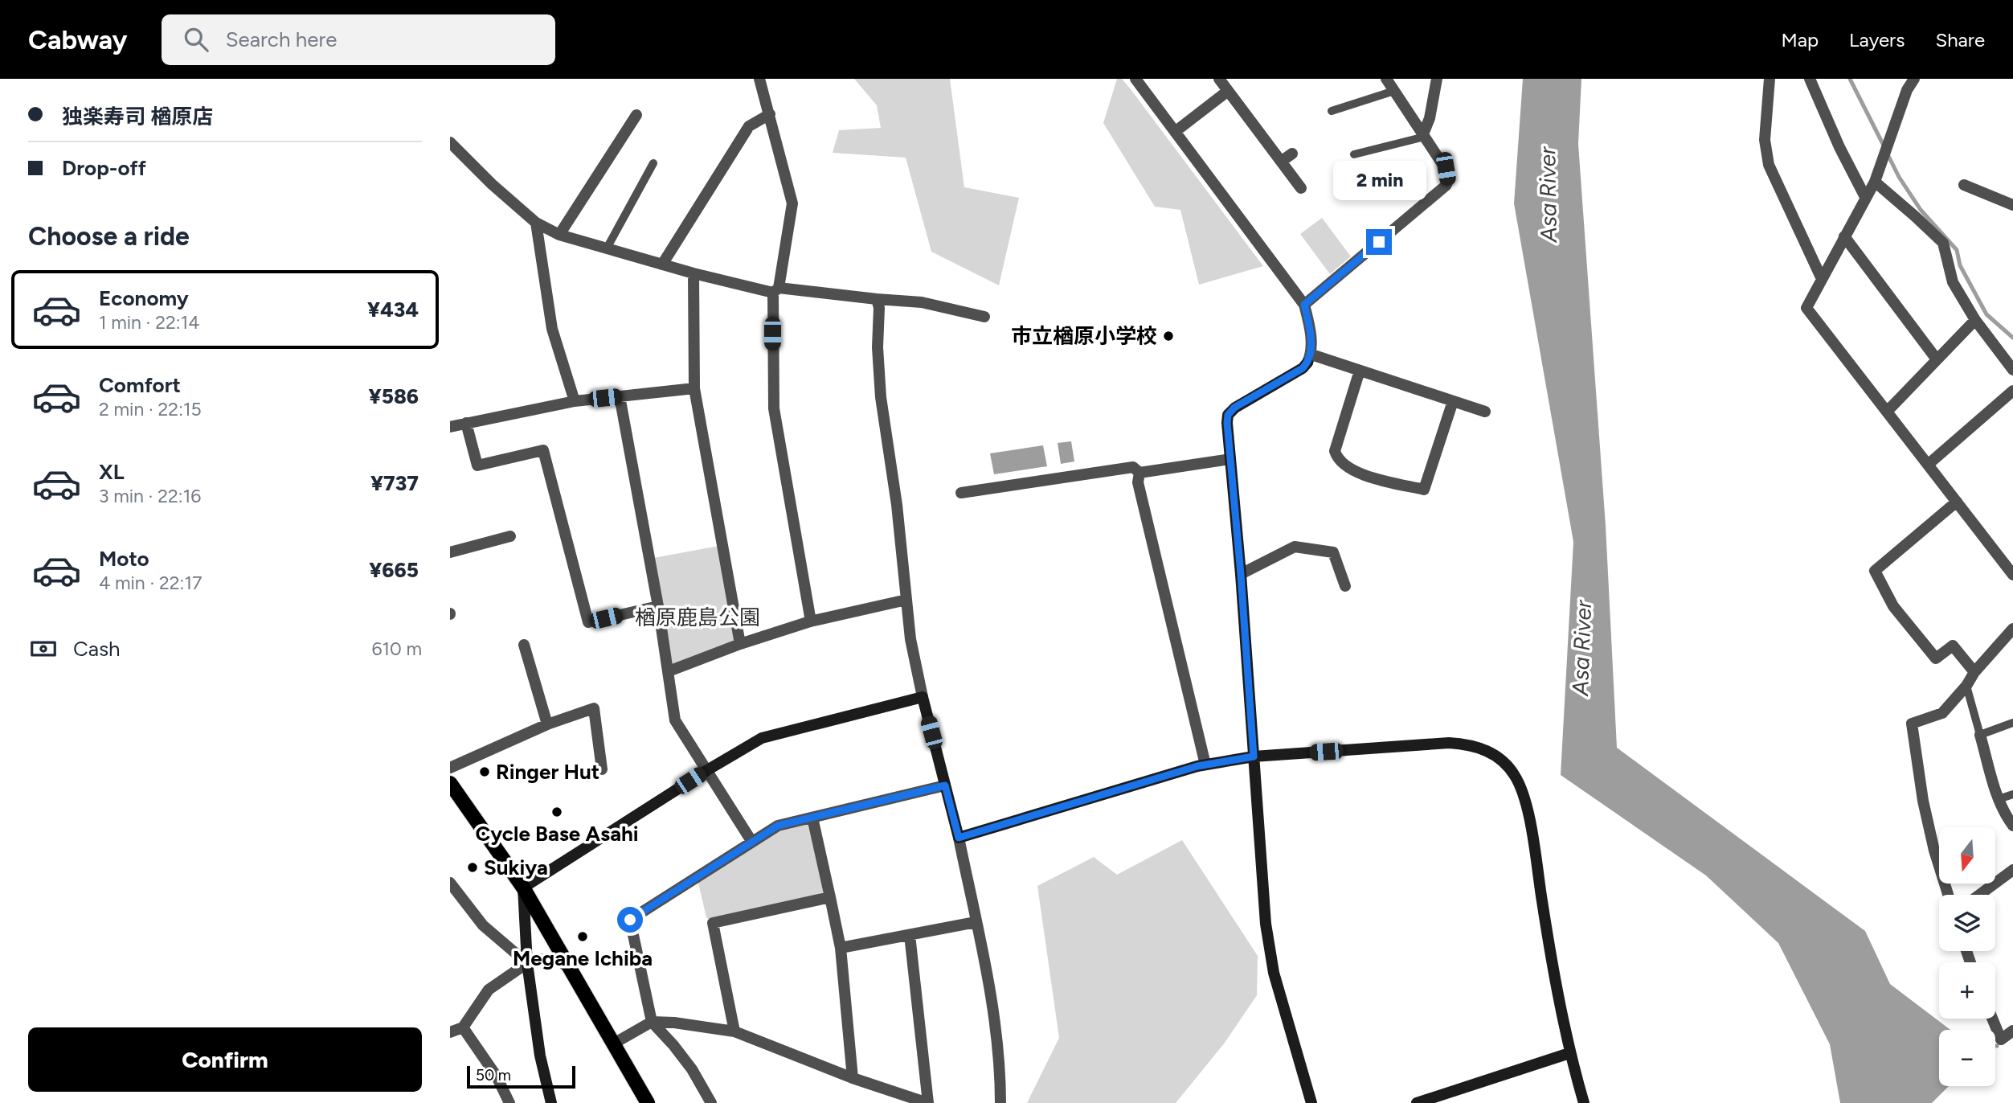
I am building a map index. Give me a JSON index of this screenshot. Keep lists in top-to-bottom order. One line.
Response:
{"water":["Asa River"],"parks":["楢原鹿島公園"],"places":["市立楢原小学校","Ringer Hut","Cycle Base Asahi","Sukiya","Megane Ichiba"],"scale_bar":"50 m","north":"bottom","page":{"header":"Cabway","search":"Search here","nav":["Map","Layers","Share"],"banner":["独楽寿司 楢原店","Drop-off"],"bubble":"2 min","heading":"Choose a ride","list":[{"name":"Economy","note":"1 min · 22:14","value":"¥434"},{"name":"Comfort","note":"2 min · 22:15","value":"¥586"},{"name":"XL","note":"3 min · 22:16","value":"¥737"},{"name":"Moto","note":"4 min · 22:17","value":"¥665"}],"pay":["Cash","610 m"],"map_buttons":["+","−"],"buttons":"Confirm","scale":"50 m"}}
